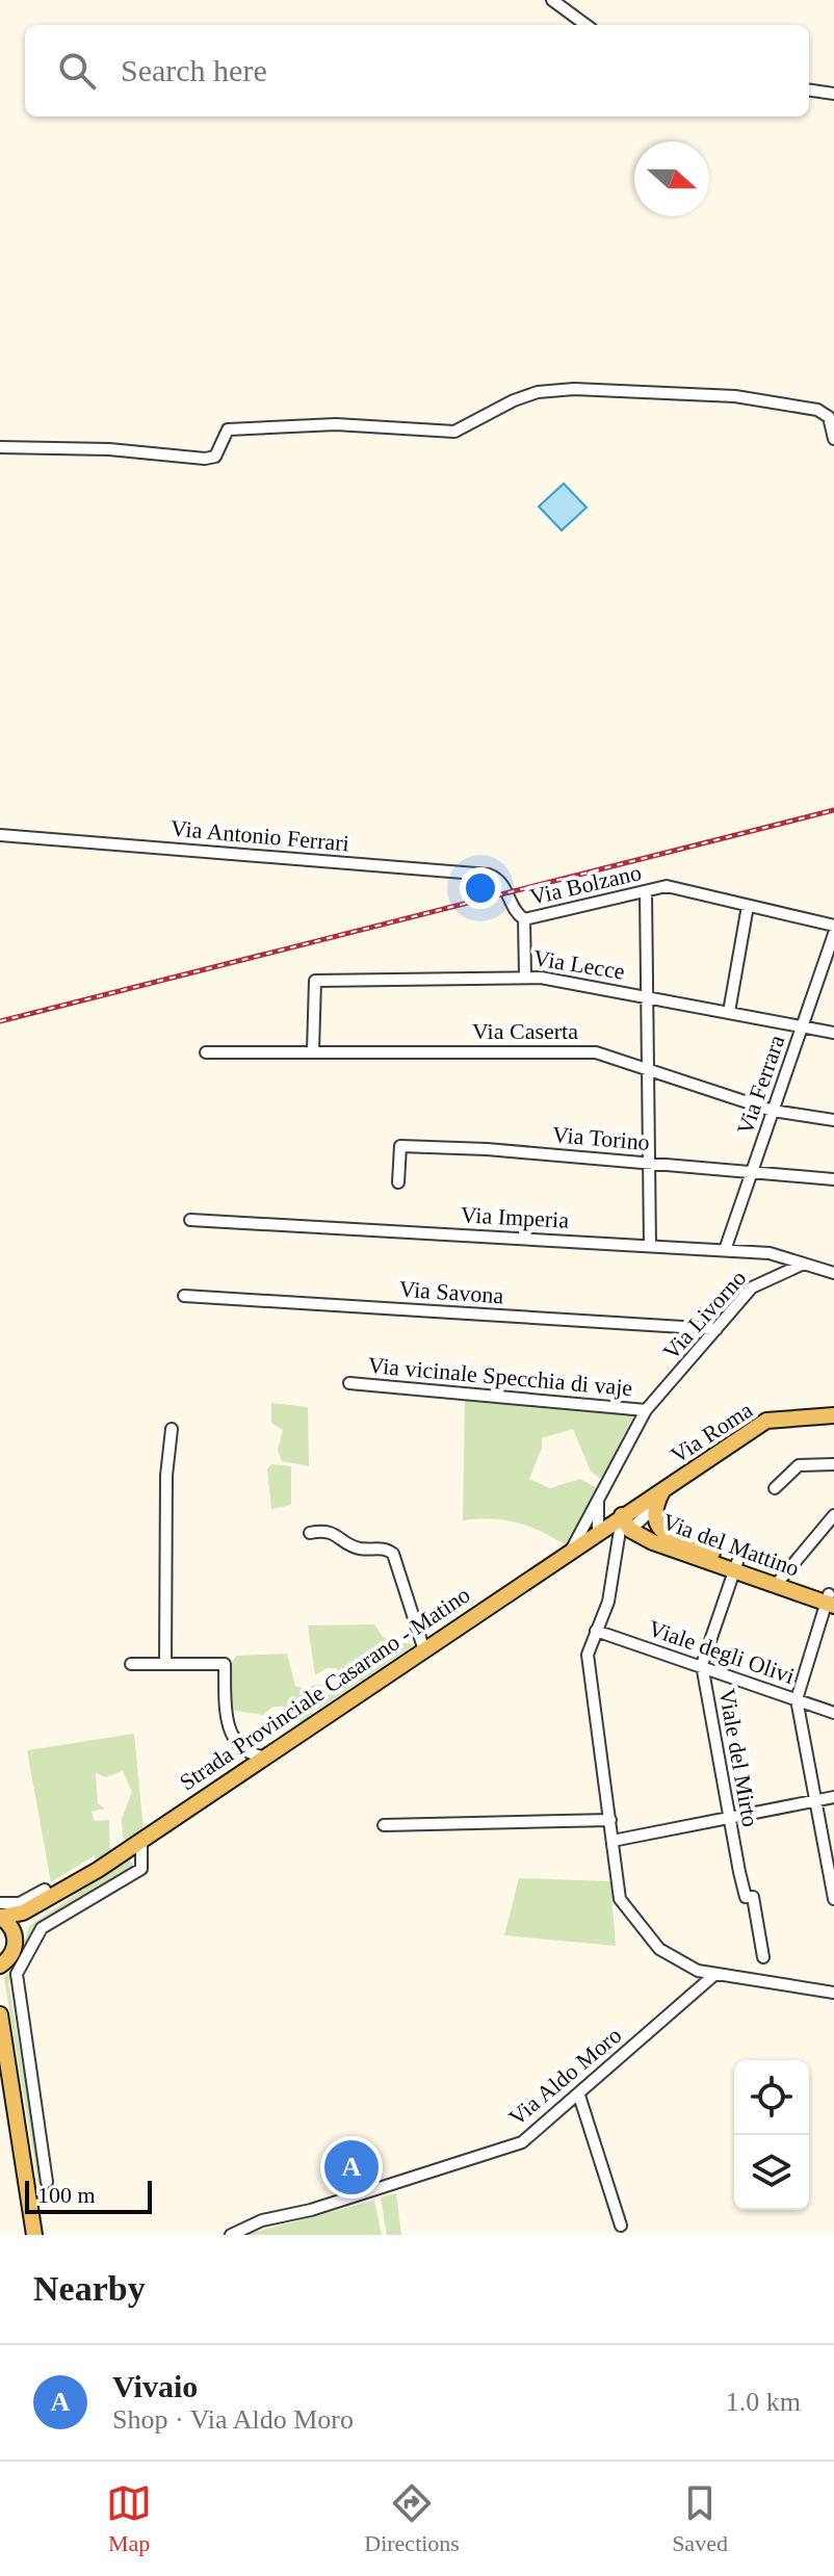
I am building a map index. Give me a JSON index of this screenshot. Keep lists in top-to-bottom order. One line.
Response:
{"streets":{"main road":["Via Roma","Via del Mattino","Strada Provinciale Casarano - Matino"],"street":["Via Antonio Ferrari","Via Bolzano","Via Lecce","Via Caserta","Via Ferrara","Via Torino","Via Imperia","Via Savona","Via Livorno","Via vicinale Specchia di vaje","Viale degli Olivi","Viale del Mirto","Via Aldo Moro"]},"crossings":[["Via Antonio Ferrari","Via Bolzano"],["Via Lecce","Via Caserta"],["Via Lecce","Via Ferrara"],["Via Caserta","Via Ferrara"],["Via Ferrara","Via Torino"],["Via Ferrara","Via Imperia"],["Via Imperia","Via Livorno"],["Via Savona","Via Livorno"],["Via Livorno","Via vicinale Specchia di vaje"],["Via Livorno","Strada Provinciale Casarano - Matino"],["Via Roma","Via del Mattino"],["Via Roma","Strada Provinciale Casarano - Matino"],["Via del Mattino","Strada Provinciale Casarano - Matino"],["Via del Mattino","Viale del Mirto"],["Viale degli Olivi","Viale del Mirto"]],"scale_bar":"100 m","north":"right","page":{"search":"Search here","pins":"A","scale":"100 m","heading":"Nearby","list":[{"mark":"A","name":"Vivaio","note":"Shop · Via Aldo Moro","value":"1.0 km"}],"nav":["Map","Directions","Saved"]}}
